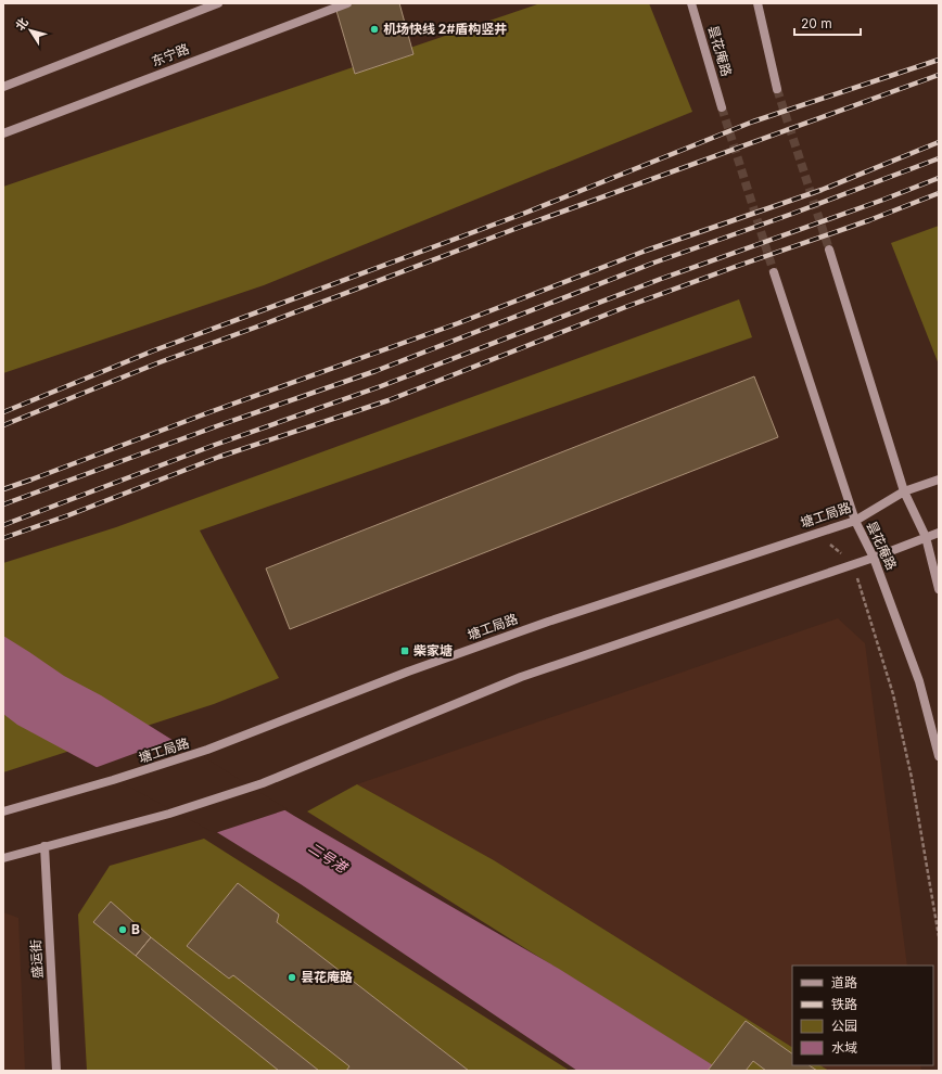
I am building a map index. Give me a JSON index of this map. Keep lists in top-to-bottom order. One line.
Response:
{"streets":{"main road":["昙花庵路","东宁路","塘工局路","盛运街"]},"crossings":[["昙花庵路","塘工局路"]],"water":["二号港"],"places":{"other":["机场快线 2#盾构竖井","B","昙花庵路"],"transit":["柴家塘"]},"legend":["道路","铁路","公园","水域"],"scale_bar":"20 m","north":"top left"}
